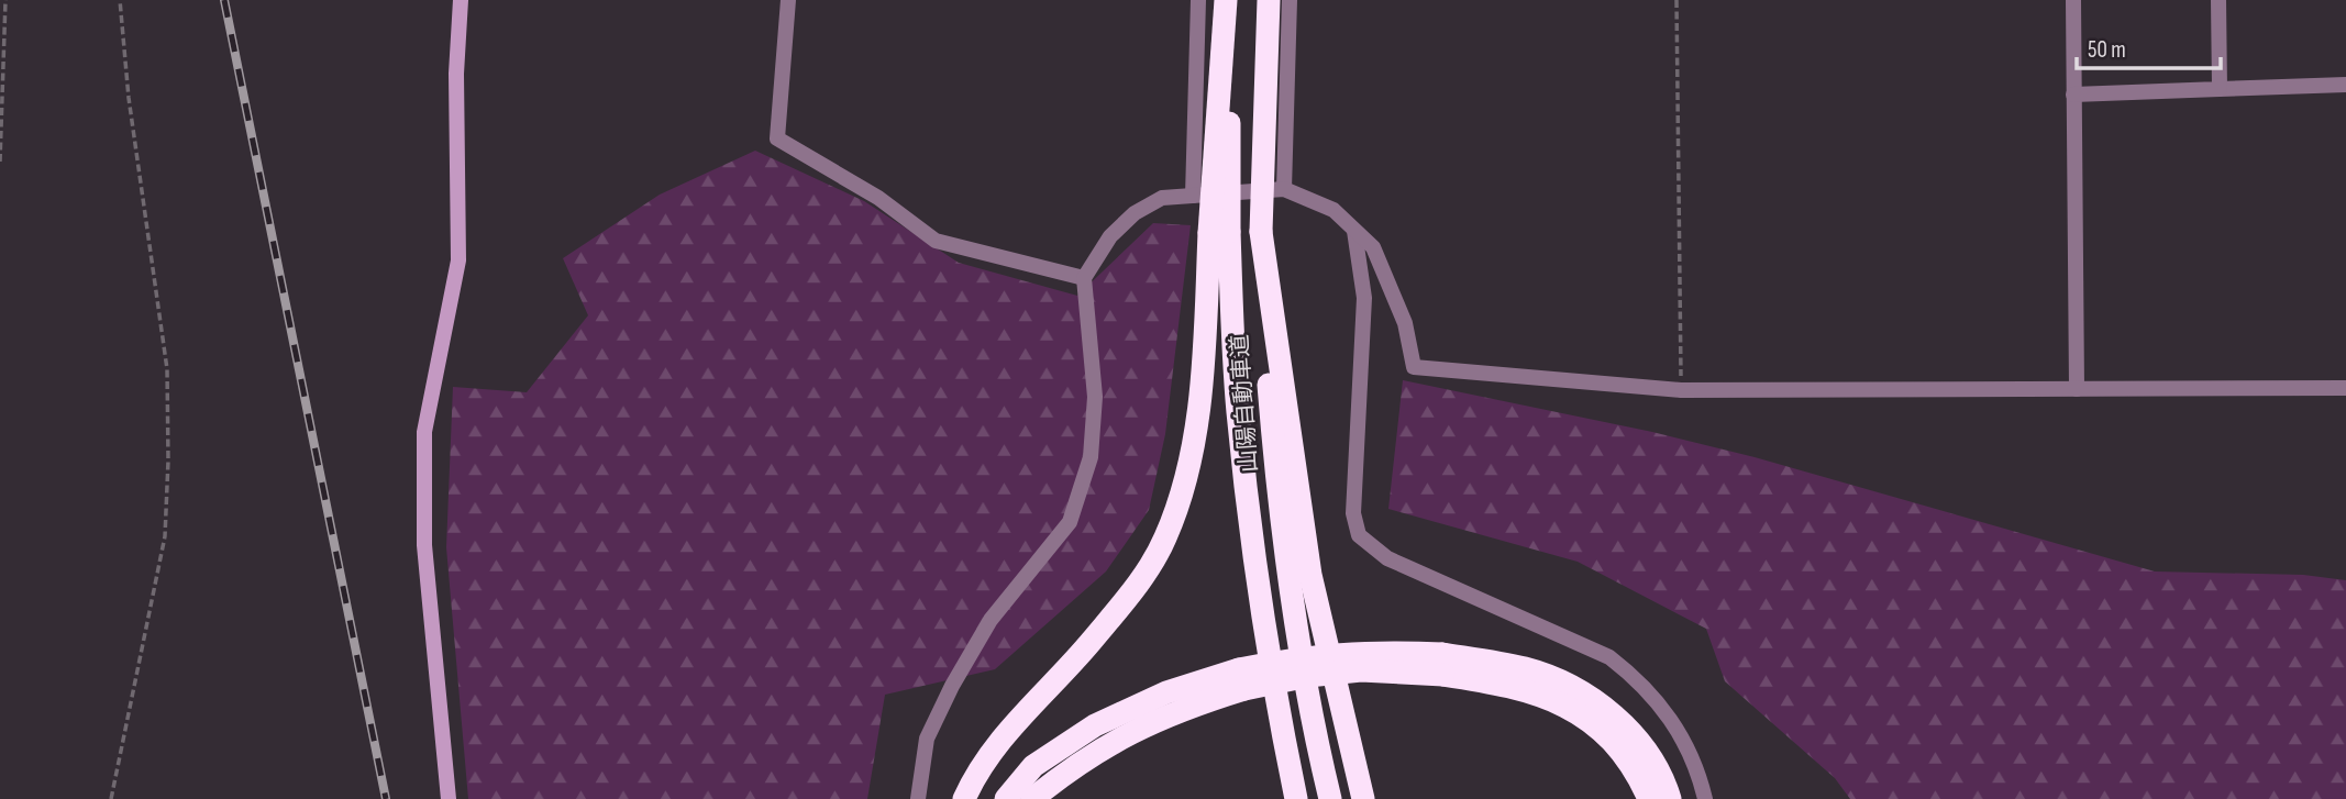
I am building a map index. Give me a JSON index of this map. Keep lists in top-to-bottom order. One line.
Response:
{"streets":{"highway":["山陽自動車道"]},"scale_bar":"50 m"}
